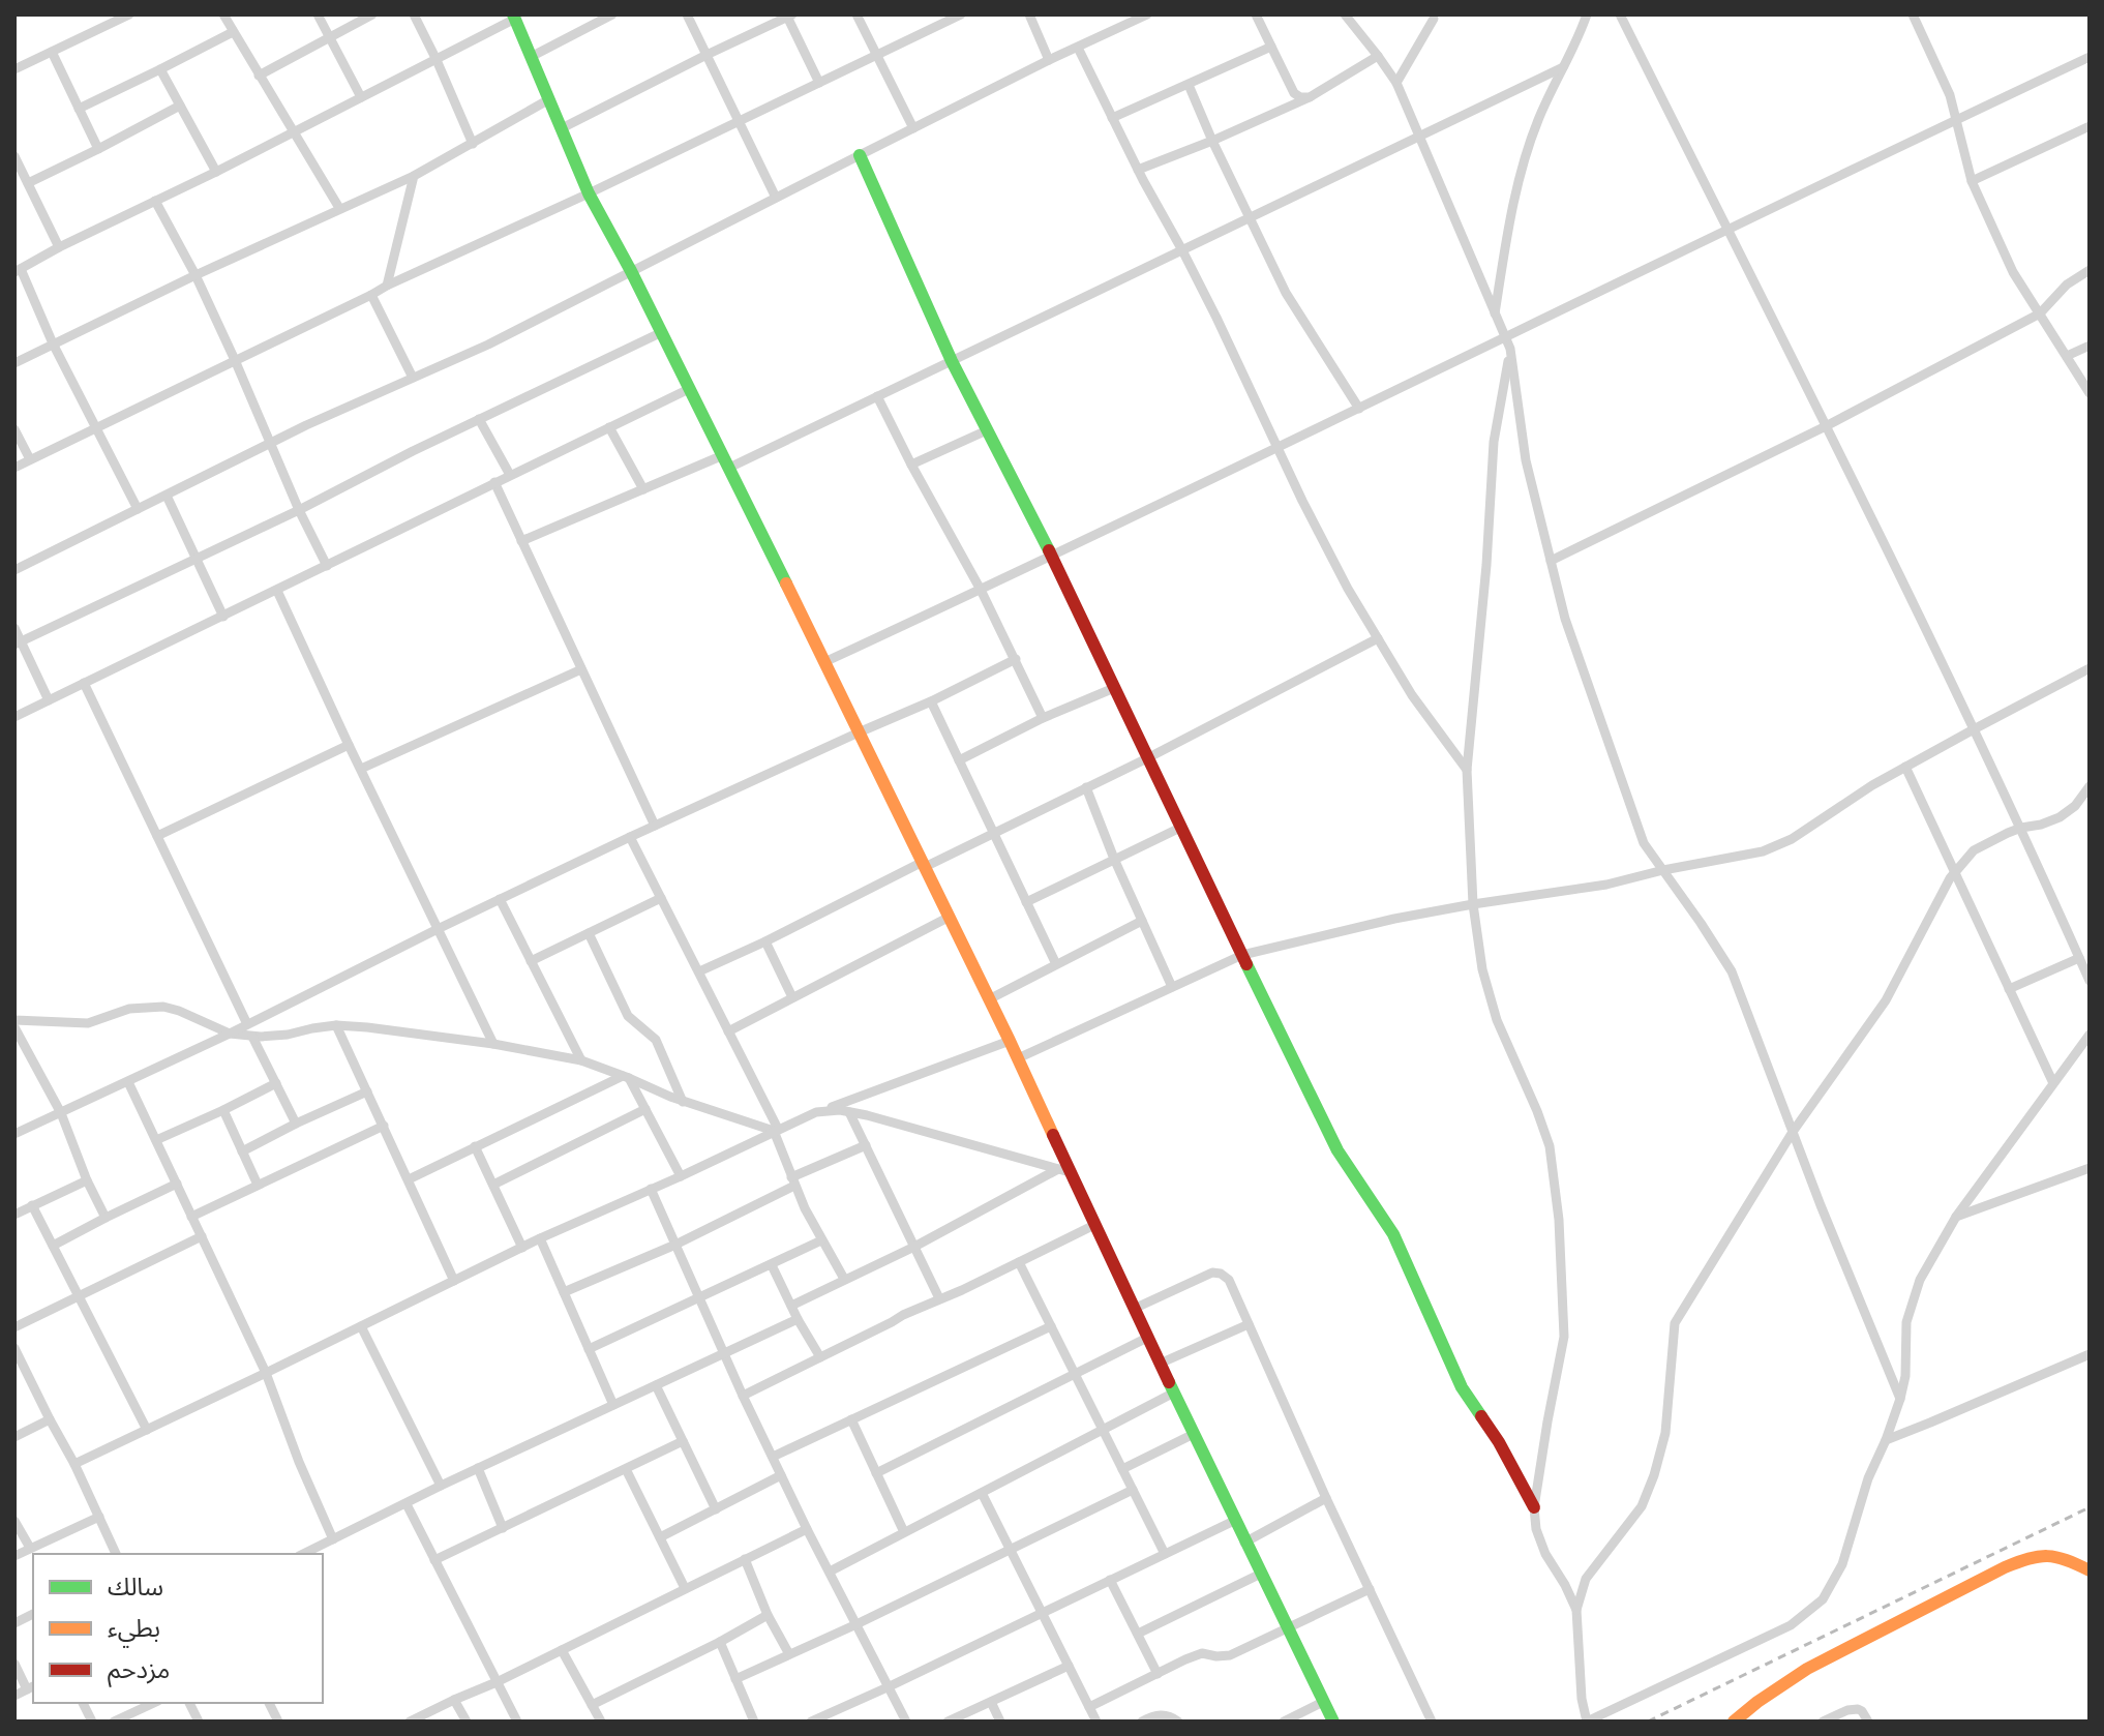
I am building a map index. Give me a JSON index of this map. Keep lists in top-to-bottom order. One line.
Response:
{"legend":["سالك","بطيء","مزدحم"]}
